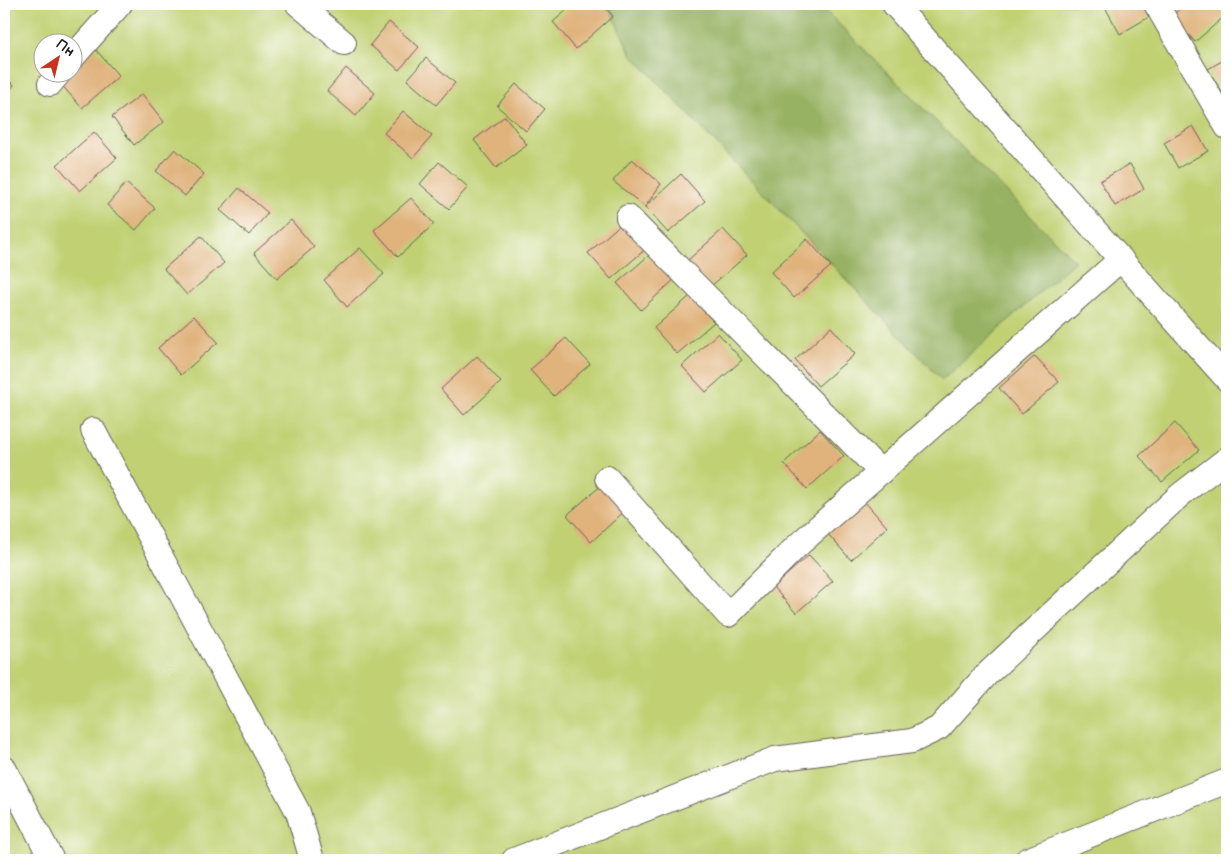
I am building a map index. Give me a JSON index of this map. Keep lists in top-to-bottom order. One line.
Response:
{"north":"top right"}
